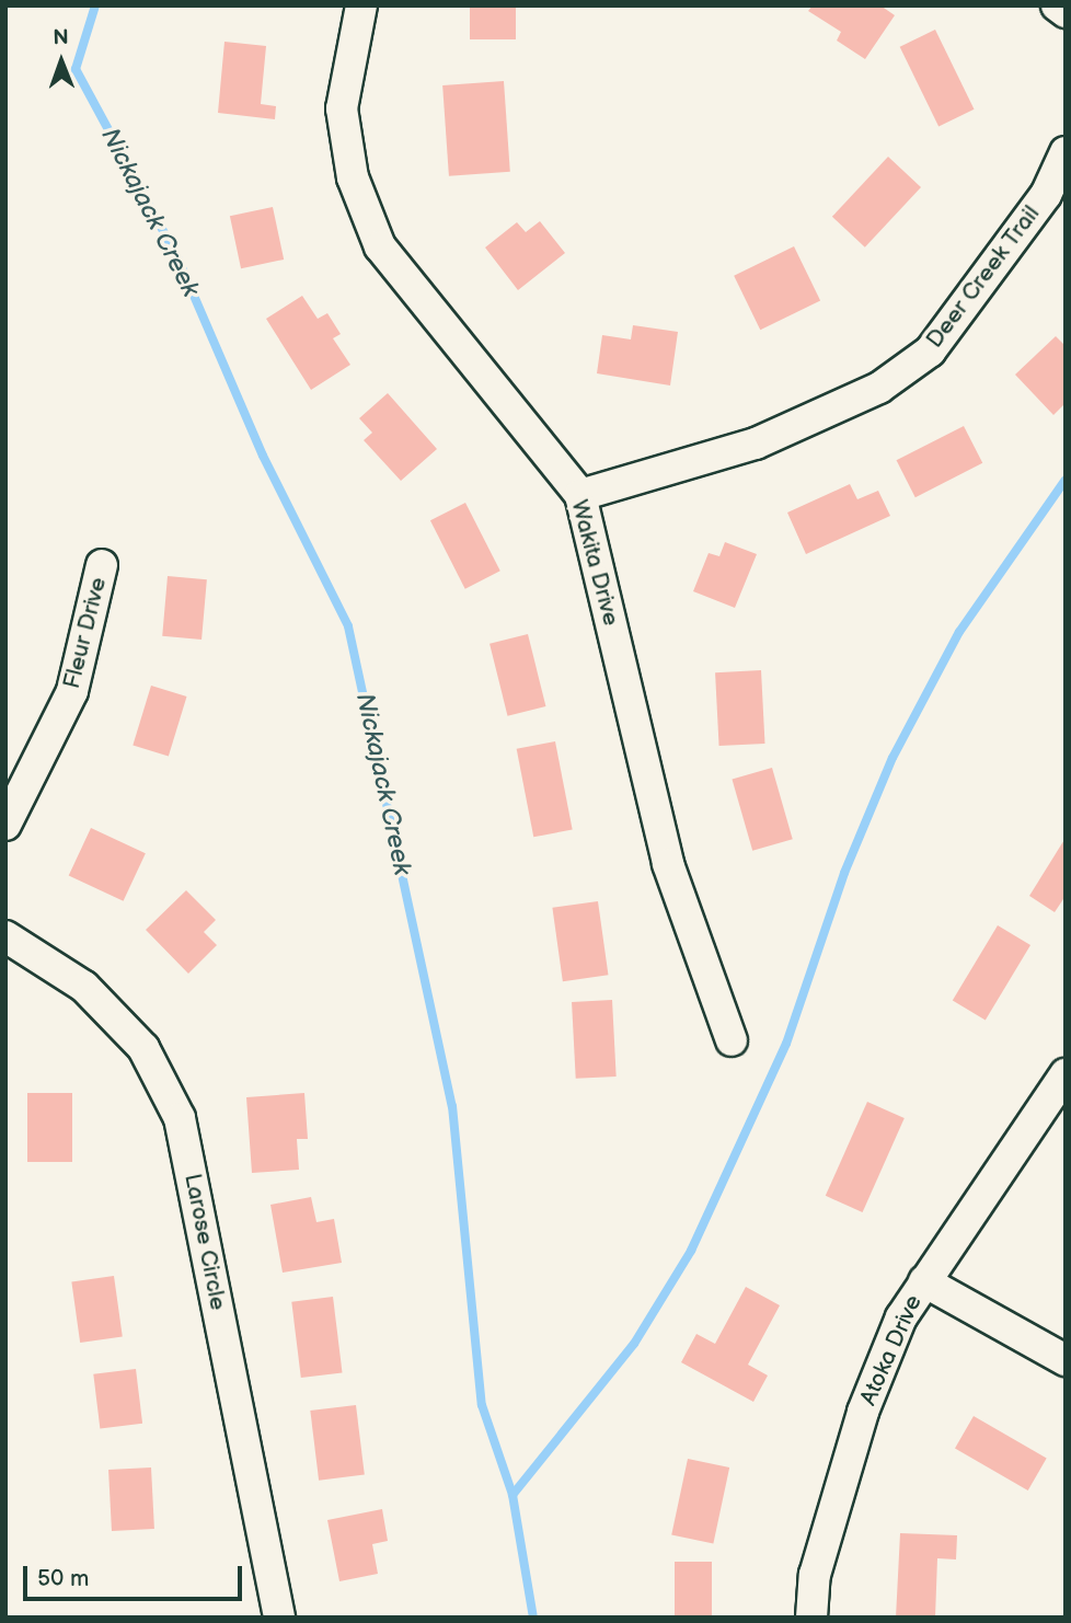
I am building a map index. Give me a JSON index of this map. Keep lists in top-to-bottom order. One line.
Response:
{"streets":{"street":["Deer Creek Trail","Wakita Drive","Fleur Drive","Larose Circle","Atoka Drive"]},"crossings":[["Deer Creek Trail","Wakita Drive"]],"water":["Nickajack Creek"],"scale_bar":"50 m","north":"top"}
